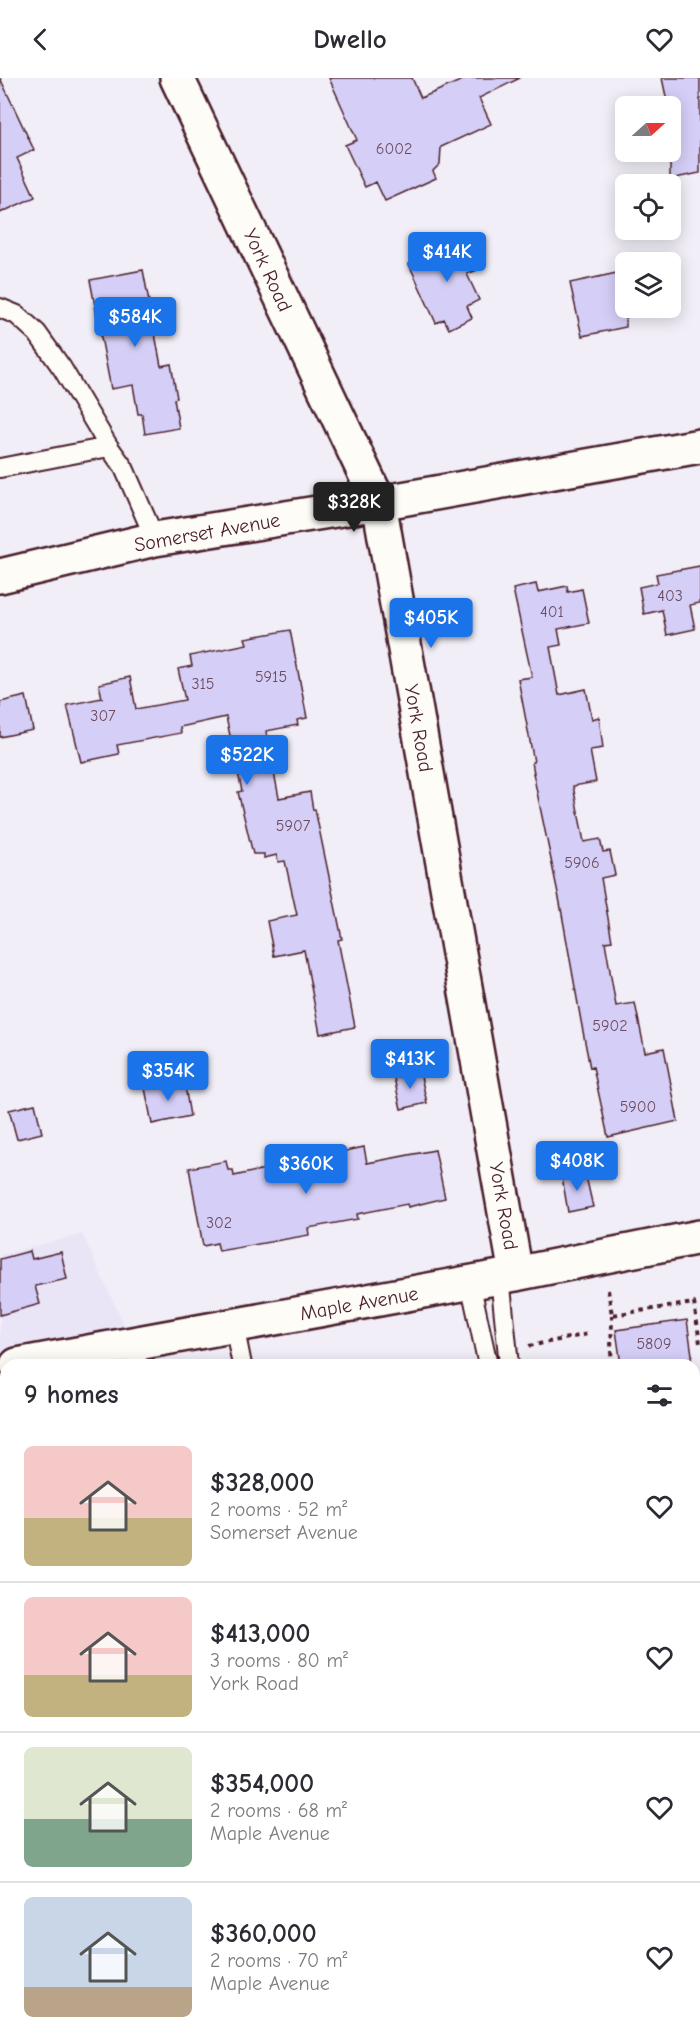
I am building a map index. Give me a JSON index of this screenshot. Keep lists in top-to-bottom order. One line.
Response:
{"streets":{"street":["York Road","Somerset Avenue","Maple Avenue"]},"crossings":[["York Road","Somerset Avenue"],["York Road","Maple Avenue"]],"house_numbers":["6002","403","401","5915","315","307","5907","5906","5902","5900","302","5809"],"north":"right","page":{"header":"Dwello","price":["$414K","$584K","$328K","$405K","$522K","$413K","$354K","$408K","$360K"],"heading":"9 homes","list":[{"name":"$328,000","note":"2 rooms · 52 m² · Somerset Avenue"},{"name":"$413,000","note":"3 rooms · 80 m² · York Road"},{"name":"$354,000","note":"2 rooms · 68 m² · Maple Avenue"},{"name":"$360,000","note":"2 rooms · 70 m² · Maple Avenue"}]}}
